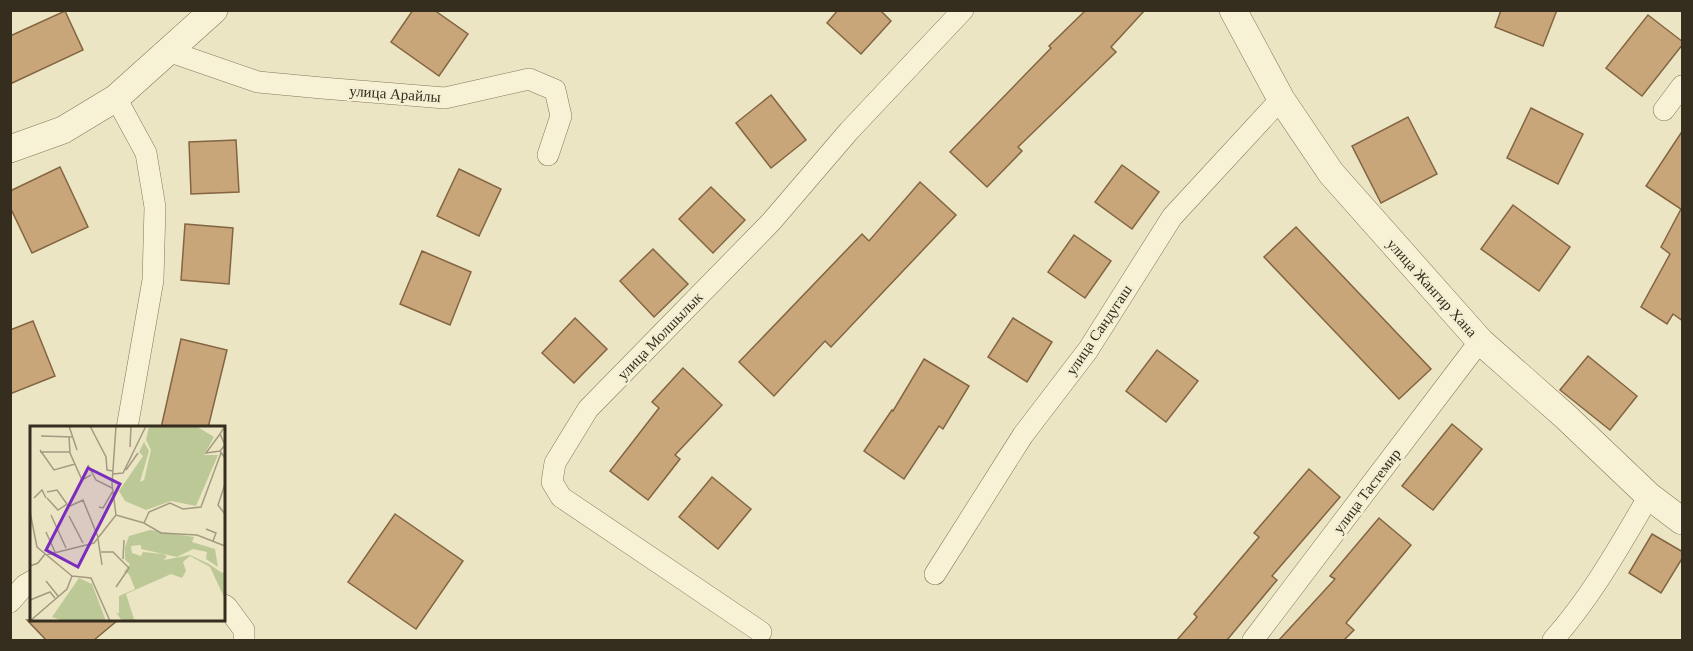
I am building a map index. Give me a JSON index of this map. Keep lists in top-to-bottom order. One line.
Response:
{"streets":{"street":["улица Арайлы","улица Жангир Хана","улица Сандугаш","улица Молшылык","улица Тастемир"]},"crossings":[["улица Жангир Хана","улица Сандугаш"],["улица Жангир Хана","улица Тастемир"]]}
